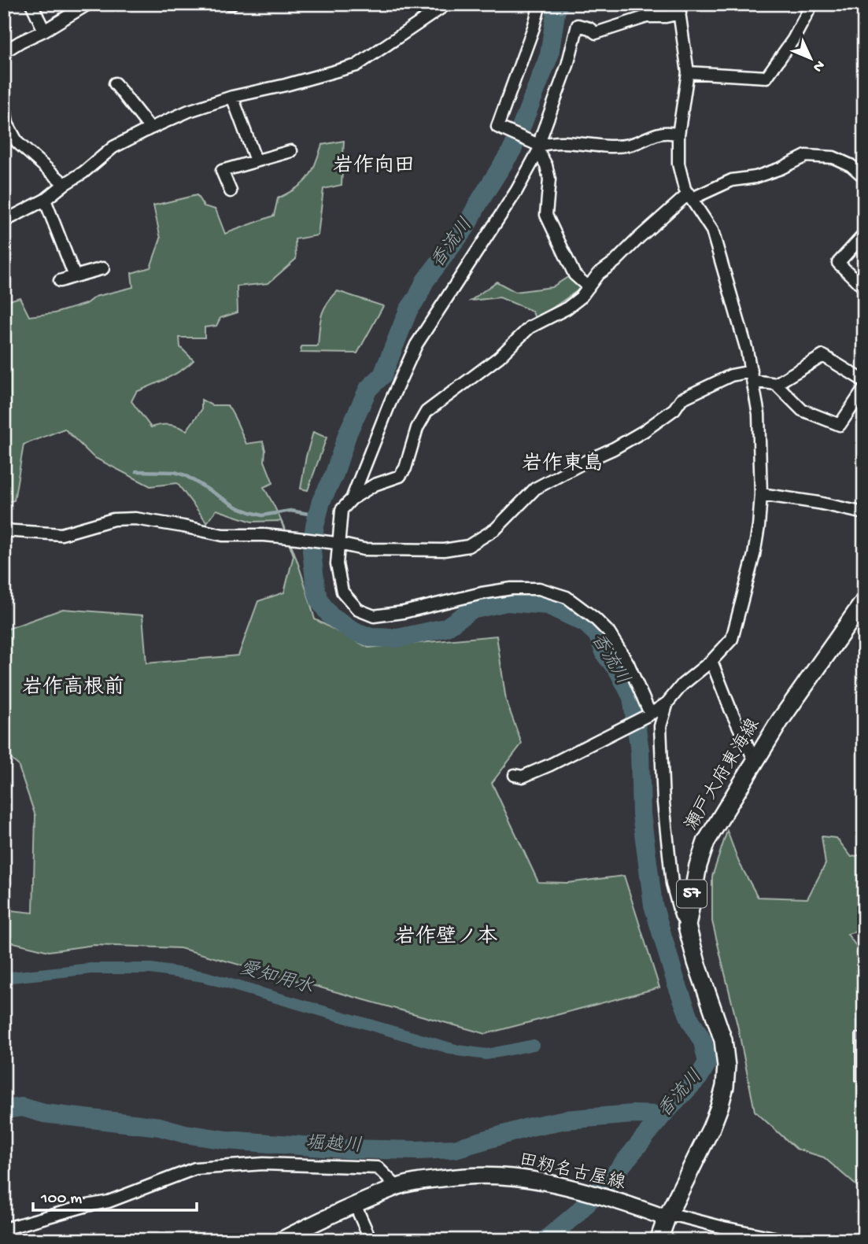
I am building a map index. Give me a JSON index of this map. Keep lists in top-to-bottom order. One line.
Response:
{"streets":{"main road":["瀬戸大府東海線","57","田籾名古屋線"]},"crossings":[["瀬戸大府東海線","田籾名古屋線"]],"districts":["岩作向田","岩作東島","岩作高根前","岩作壁ノ本"],"water":["香流川","愛知用水","堀越川"],"scale_bar":"100 m","north":"bottom right"}
